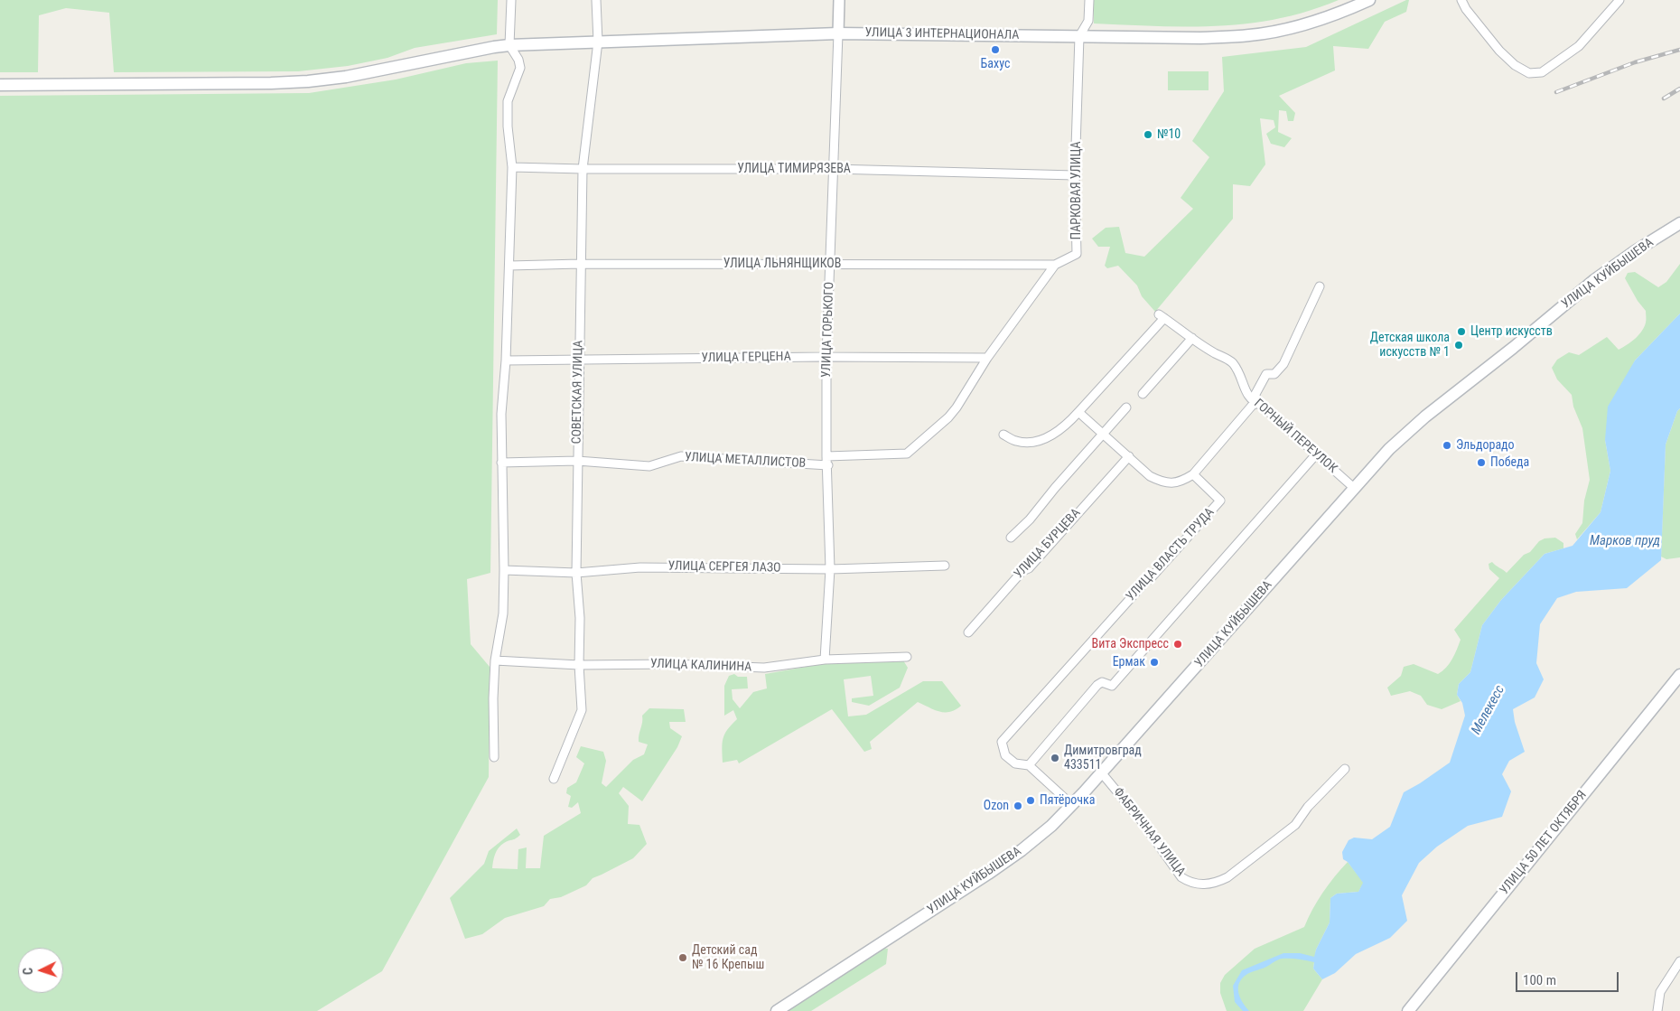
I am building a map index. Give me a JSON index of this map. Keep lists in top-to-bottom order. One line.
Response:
{"streets":{"main road":["УЛИЦА 3 ИНТЕРНАЦИОНАЛА","УЛИЦА КУЙБЫШЕВА","УЛИЦА 50 ЛЕТ ОКТЯБРЯ"],"street":["УЛИЦА ТИМИРЯЗЕВА","ПАРКОВАЯ УЛИЦА","УЛИЦА ЛЬНЯНЩИКОВ","УЛИЦА ГОРЬКОГО","УЛИЦА ГЕРЦЕНА","СОВЕТСКАЯ УЛИЦА","ГОРНЫЙ ПЕРЕУЛОК","УЛИЦА МЕТАЛЛИСТОВ","УЛИЦА БУРЦЕВА","УЛИЦА ВЛАСТЬ ТРУДА","УЛИЦА СЕРГЕЯ ЛАЗО","УЛИЦА КАЛИНИНА","ФАБРИЧНАЯ УЛИЦА"]},"crossings":[["УЛИЦА 3 ИНТЕРНАЦИОНАЛА","ПАРКОВАЯ УЛИЦА"],["УЛИЦА 3 ИНТЕРНАЦИОНАЛА","УЛИЦА ГОРЬКОГО"],["УЛИЦА 3 ИНТЕРНАЦИОНАЛА","СОВЕТСКАЯ УЛИЦА"],["УЛИЦА ТИМИРЯЗЕВА","ПАРКОВАЯ УЛИЦА"],["УЛИЦА ТИМИРЯЗЕВА","УЛИЦА ГОРЬКОГО"],["УЛИЦА ТИМИРЯЗЕВА","СОВЕТСКАЯ УЛИЦА"],["ПАРКОВАЯ УЛИЦА","УЛИЦА ЛЬНЯНЩИКОВ"],["ПАРКОВАЯ УЛИЦА","УЛИЦА ГОРЬКОГО"],["ПАРКОВАЯ УЛИЦА","УЛИЦА ГЕРЦЕНА"],["УЛИЦА ЛЬНЯНЩИКОВ","УЛИЦА ГОРЬКОГО"],["УЛИЦА ЛЬНЯНЩИКОВ","СОВЕТСКАЯ УЛИЦА"],["УЛИЦА КУЙБЫШЕВА","ГОРНЫЙ ПЕРЕУЛОК"],["УЛИЦА КУЙБЫШЕВА","ФАБРИЧНАЯ УЛИЦА"],["УЛИЦА ГОРЬКОГО","УЛИЦА ГЕРЦЕНА"],["УЛИЦА ГОРЬКОГО","УЛИЦА МЕТАЛЛИСТОВ"],["УЛИЦА ГОРЬКОГО","УЛИЦА СЕРГЕЯ ЛАЗО"],["УЛИЦА ГОРЬКОГО","УЛИЦА КАЛИНИНА"],["УЛИЦА ГЕРЦЕНА","СОВЕТСКАЯ УЛИЦА"],["СОВЕТСКАЯ УЛИЦА","УЛИЦА МЕТАЛЛИСТОВ"],["СОВЕТСКАЯ УЛИЦА","УЛИЦА СЕРГЕЯ ЛАЗО"],["СОВЕТСКАЯ УЛИЦА","УЛИЦА КАЛИНИНА"]],"water":["Марков пруд","Мелекесс"],"places":["Бахус","№10","Центр искусств","Детская школа искусств № 1","Эльдорадо","Победа","Вита Экспресс","Ермак","Димитровград 433511","Пятёрочка","Ozon","Детский сад № 16 Крепыш"],"scale_bar":"100 m","north":"left"}
